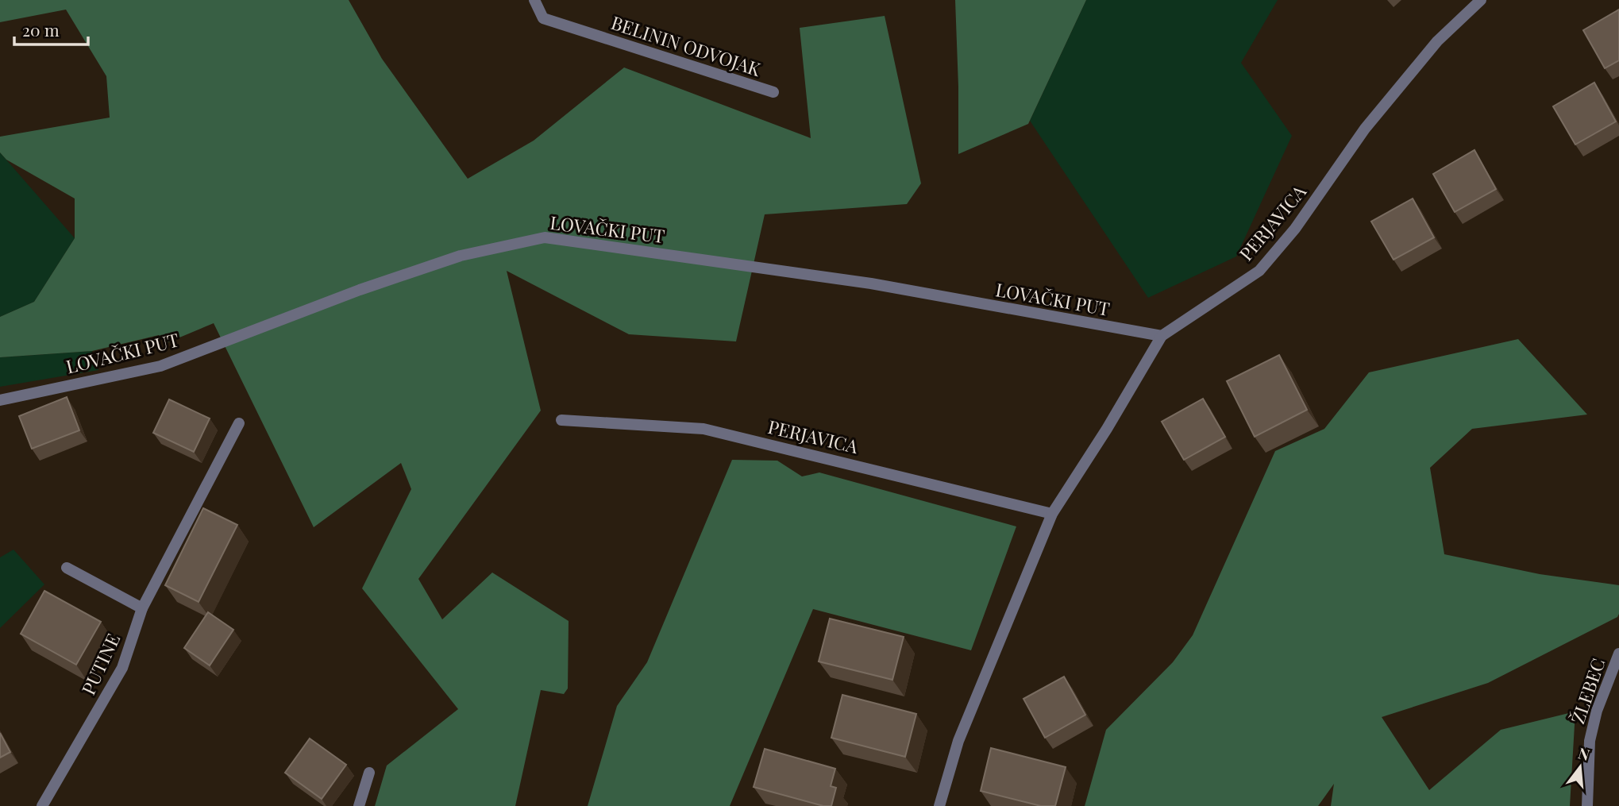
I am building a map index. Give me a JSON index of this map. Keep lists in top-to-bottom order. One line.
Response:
{"streets":{"street":["BELININ ODVOJAK","PERJAVICA","LOVAČKI PUT","PUTINE","ŽLEBEC"]},"crossings":[["PERJAVICA","LOVAČKI PUT"]],"scale_bar":"20 m","north":"top"}
